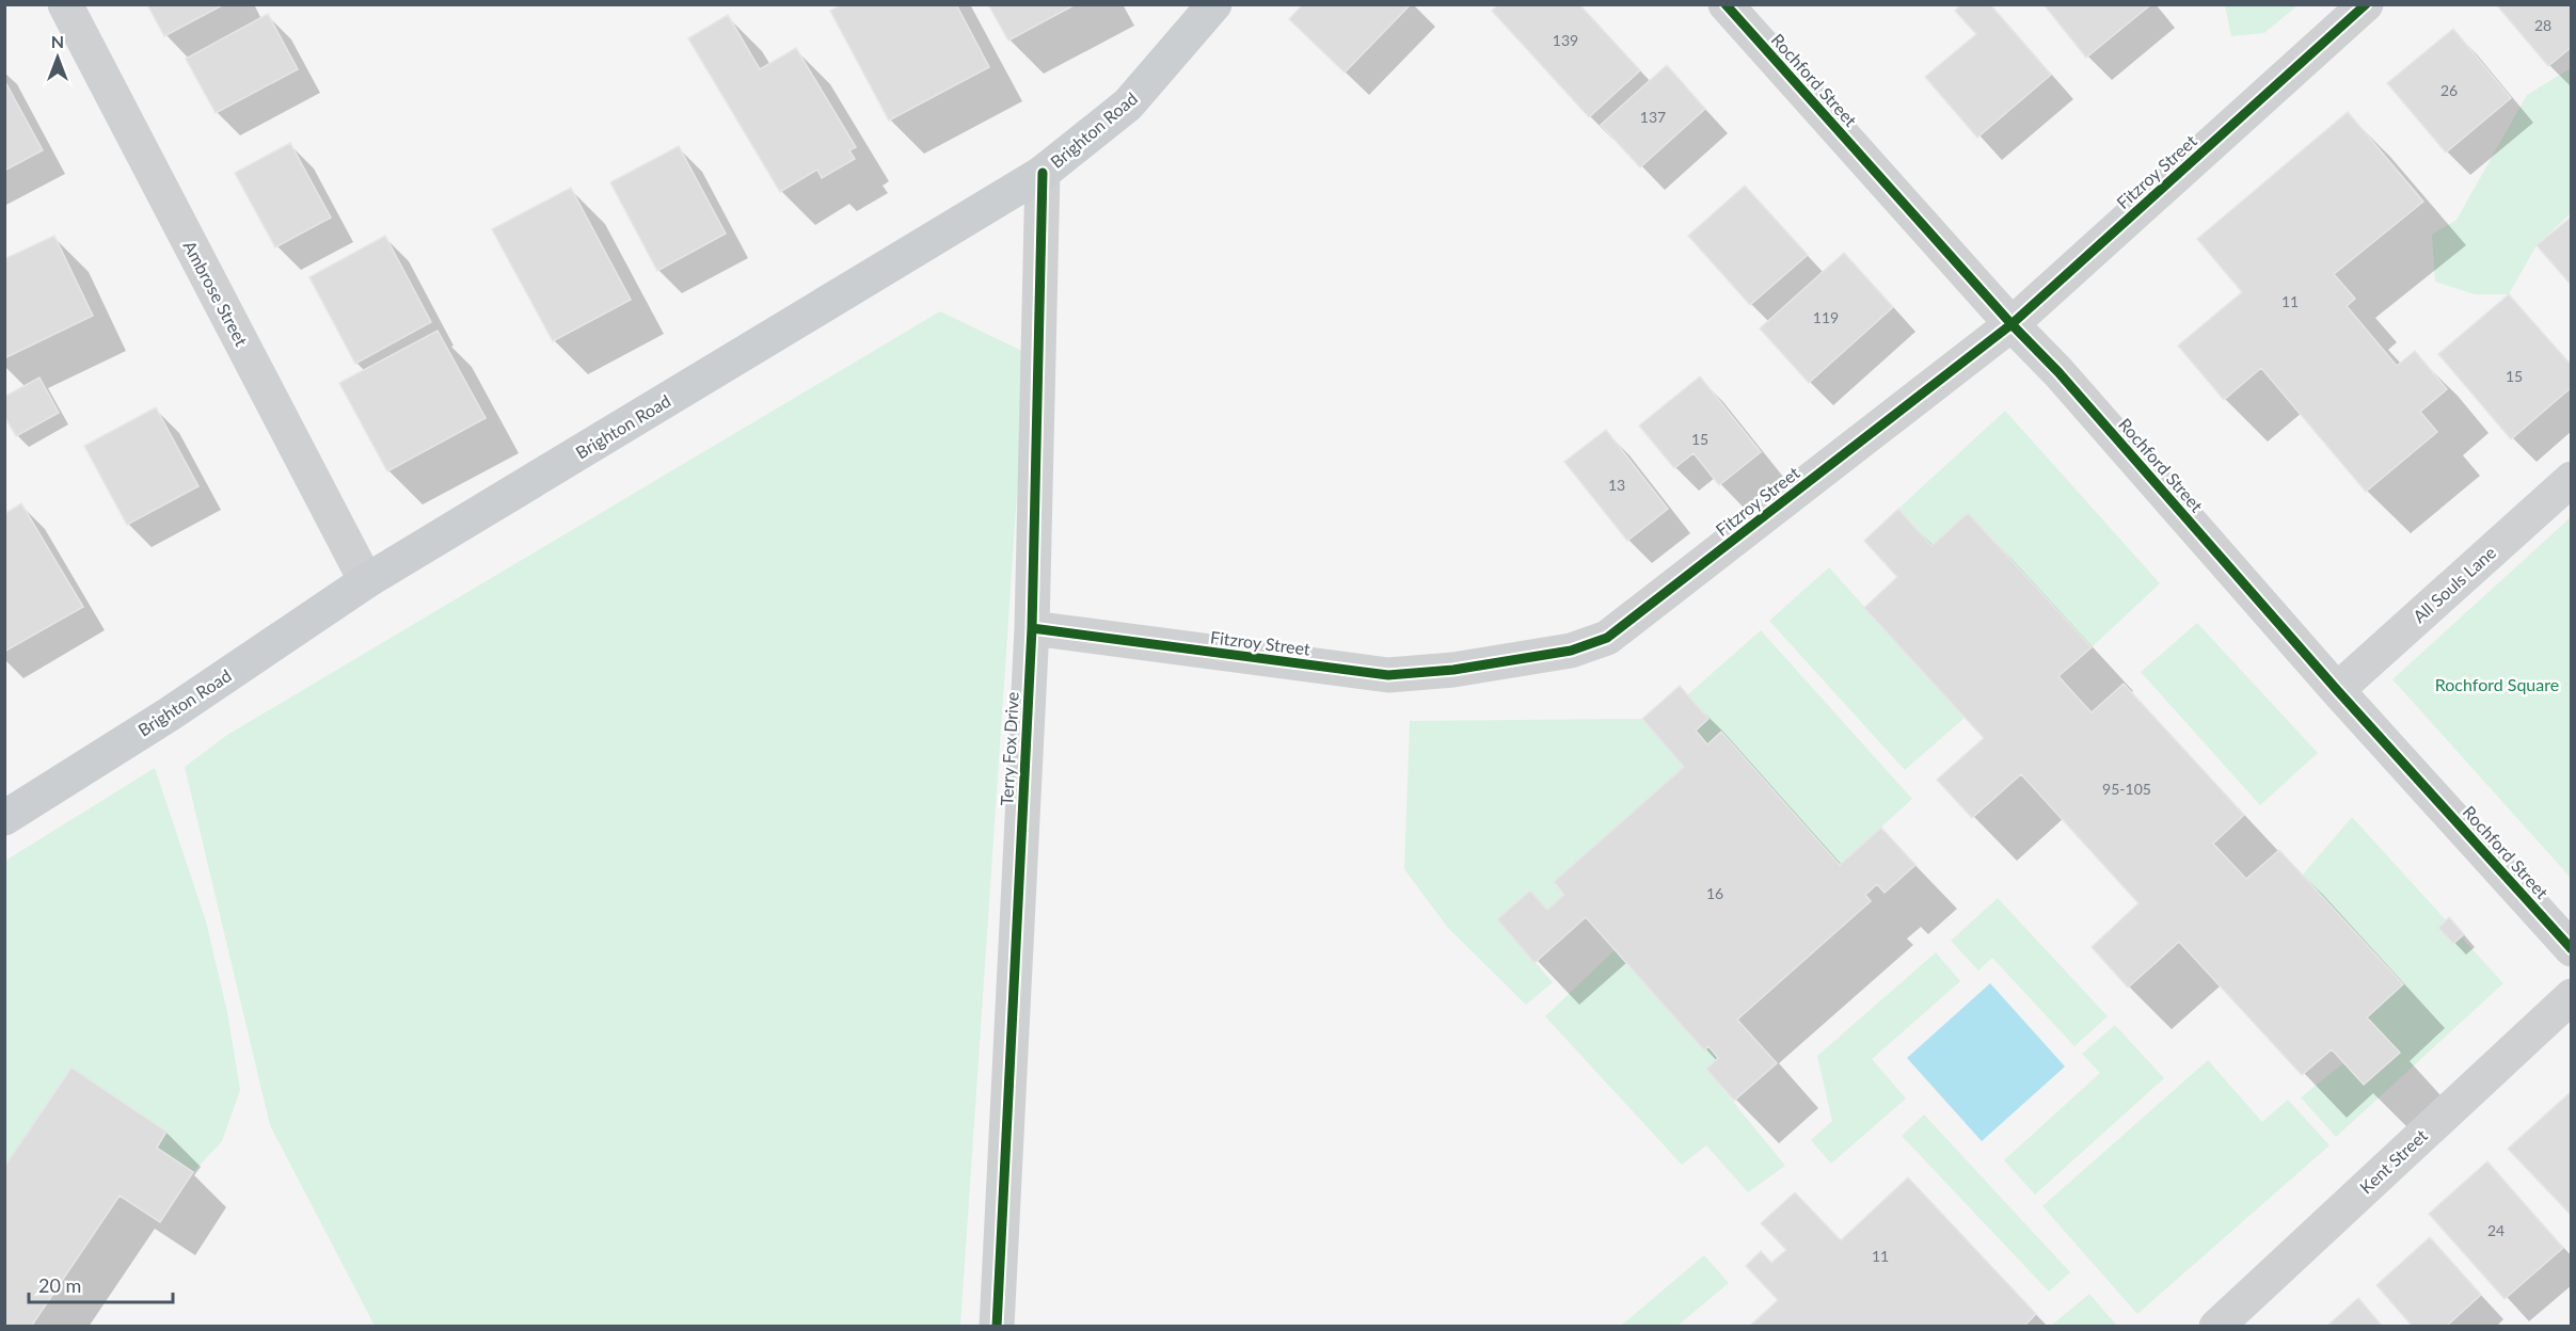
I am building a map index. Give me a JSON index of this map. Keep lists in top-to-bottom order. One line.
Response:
{"streets":{"main road":["Brighton Road"],"street":["Rochford Street","Fitzroy Street","Ambrose Street","All Souls Lane","Terry Fox Drive","Kent Street"]},"crossings":[["Rochford Street","Fitzroy Street"],["Rochford Street","All Souls Lane"],["Brighton Road","Ambrose Street"],["Brighton Road","Terry Fox Drive"],["Fitzroy Street","Terry Fox Drive"]],"parks":["Rochford Square"],"house_numbers":["28","139","26","137","11","119","15","15","13","95-105","16","24","11"],"scale_bar":"20 m","north":"top"}
